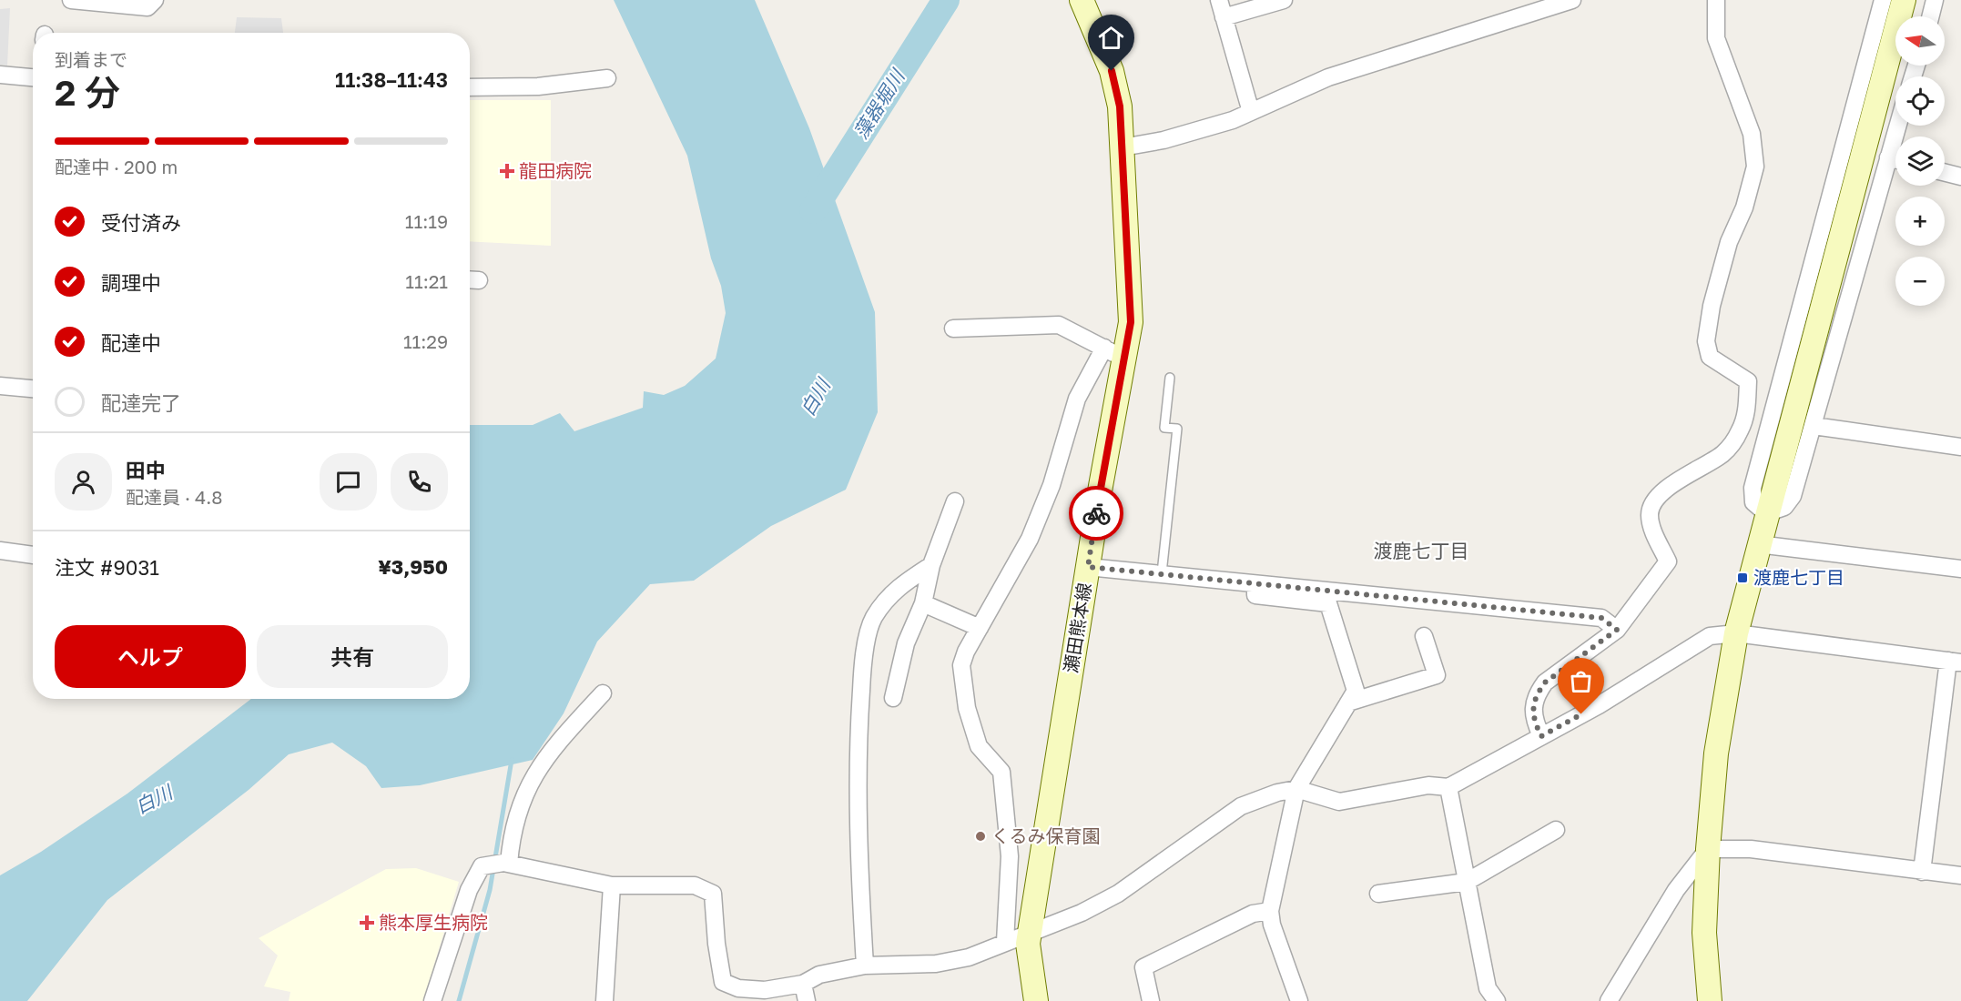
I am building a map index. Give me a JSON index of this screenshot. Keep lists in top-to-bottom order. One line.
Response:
{"streets":{"street":["瀬田熊本線"]},"districts":["渡鹿七丁目"],"water":["藻器堀川","白川"],"places":{"health":["龍田病院","熊本厚生病院"],"transit":["渡鹿七丁目"],"other":["くるみ保育園"]},"north":"left","page":{"map_buttons":["+","−"],"heading":["2 分","到着まで","11:38–11:43"],"panel":["田中","配達員 · 4.8","注文 #9031","¥3,950"],"bar":"配達中 · 200 m","list":[["受付済み","11:19"],["調理中","11:21"],["配達中","11:29"],"配達完了"],"buttons":["ヘルプ","共有"]}}
